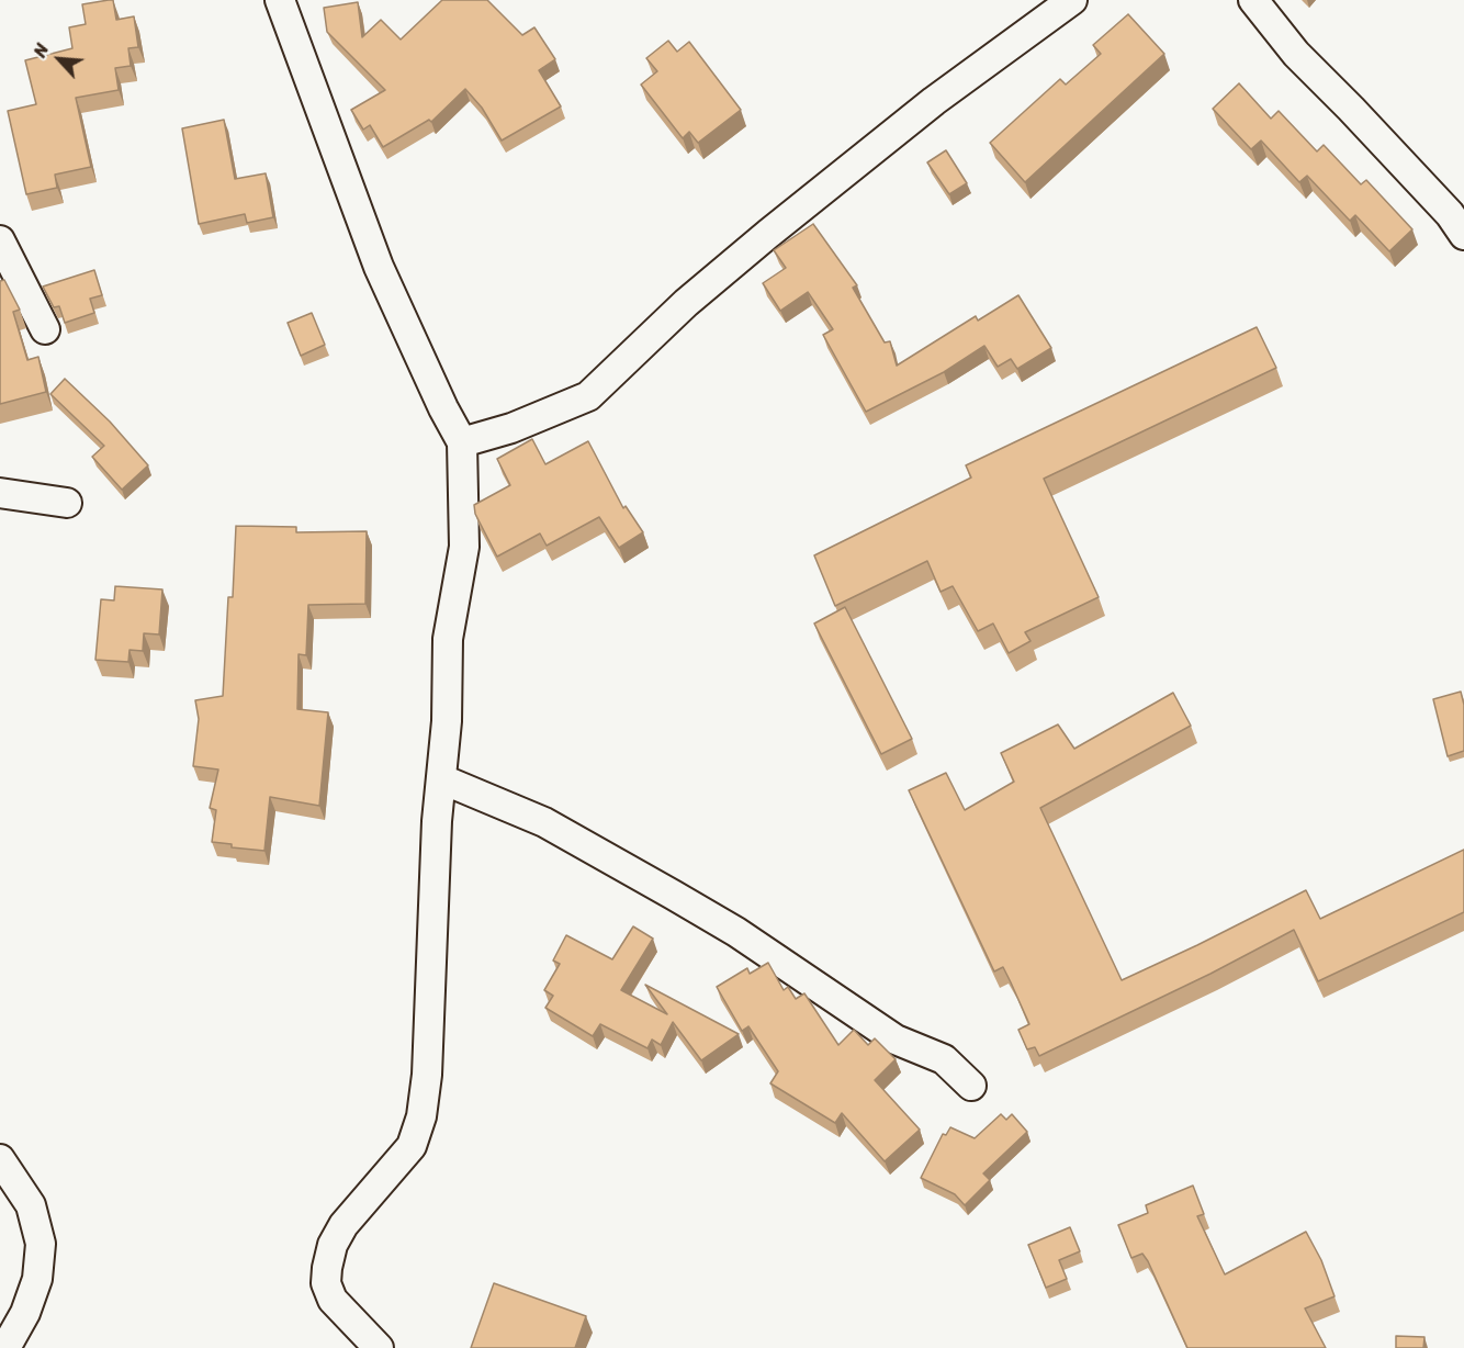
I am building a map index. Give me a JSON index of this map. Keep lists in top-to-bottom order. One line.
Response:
{"north":"top left"}
